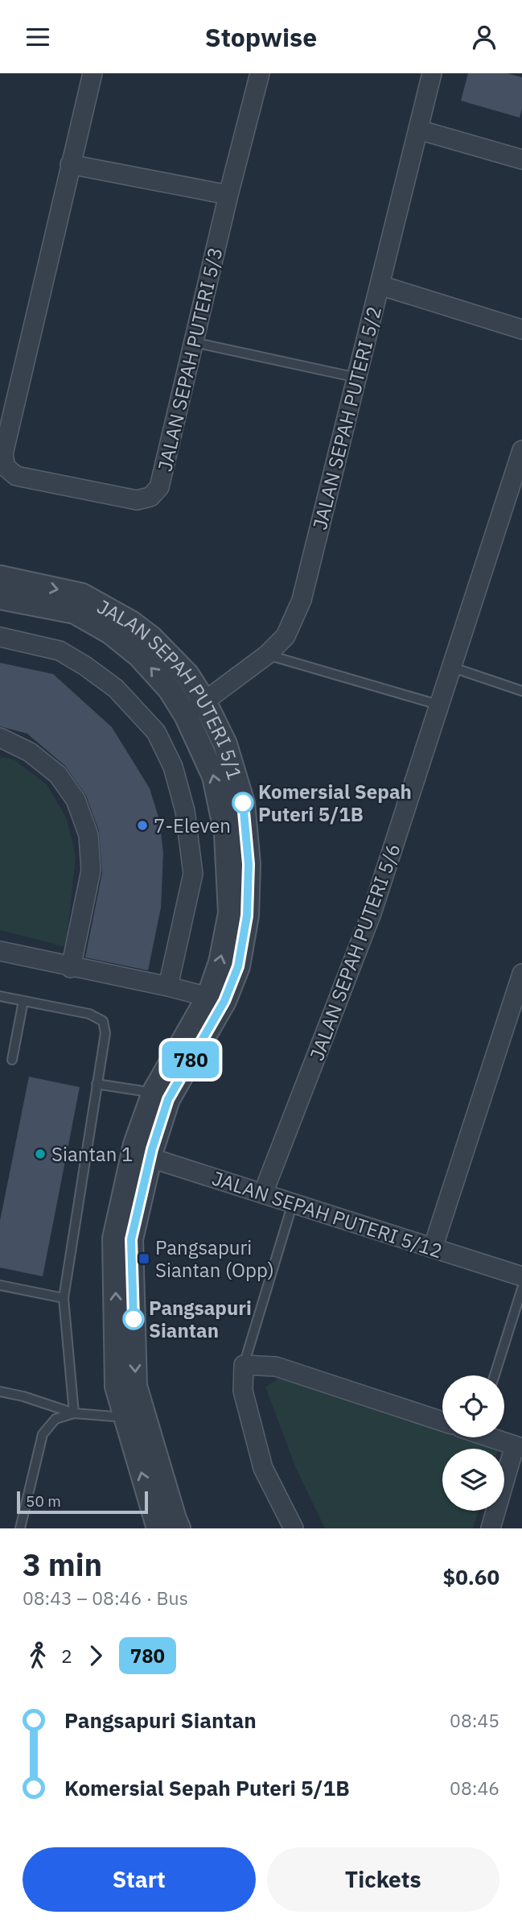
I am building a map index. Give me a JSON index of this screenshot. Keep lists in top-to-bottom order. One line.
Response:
{"streets":{"street":["JALAN SEPAH PUTERI 5/3","JALAN SEPAH PUTERI 5/2","JALAN SEPAH PUTERI 5/1","JALAN SEPAH PUTERI 5/6","JALAN SEPAH PUTERI 5/12"]},"crossings":[["JALAN SEPAH PUTERI 5/2","JALAN SEPAH PUTERI 5/1"],["JALAN SEPAH PUTERI 5/1","JALAN SEPAH PUTERI 5/12"],["JALAN SEPAH PUTERI 5/6","JALAN SEPAH PUTERI 5/12"]],"places":{"other":["Komersial Sepah Puteri 5/1B","7-Eleven","Siantan 1","Pangsapuri Siantan"],"transit":["Pangsapuri Siantan (Opp)"]},"lines":["bus line 780"],"scale_bar":"50 m","page":{"header":"Stopwise","on_map":"780","scale":"50 m","heading":["3 min","08:43 – 08:46 · Bus","$0.60"],"legs":["2","780"],"list":[{"name":"Pangsapuri Siantan","value":"08:45"},{"name":"Komersial Sepah Puteri 5/1B","value":"08:46"}],"buttons":["Start","Tickets"]}}
